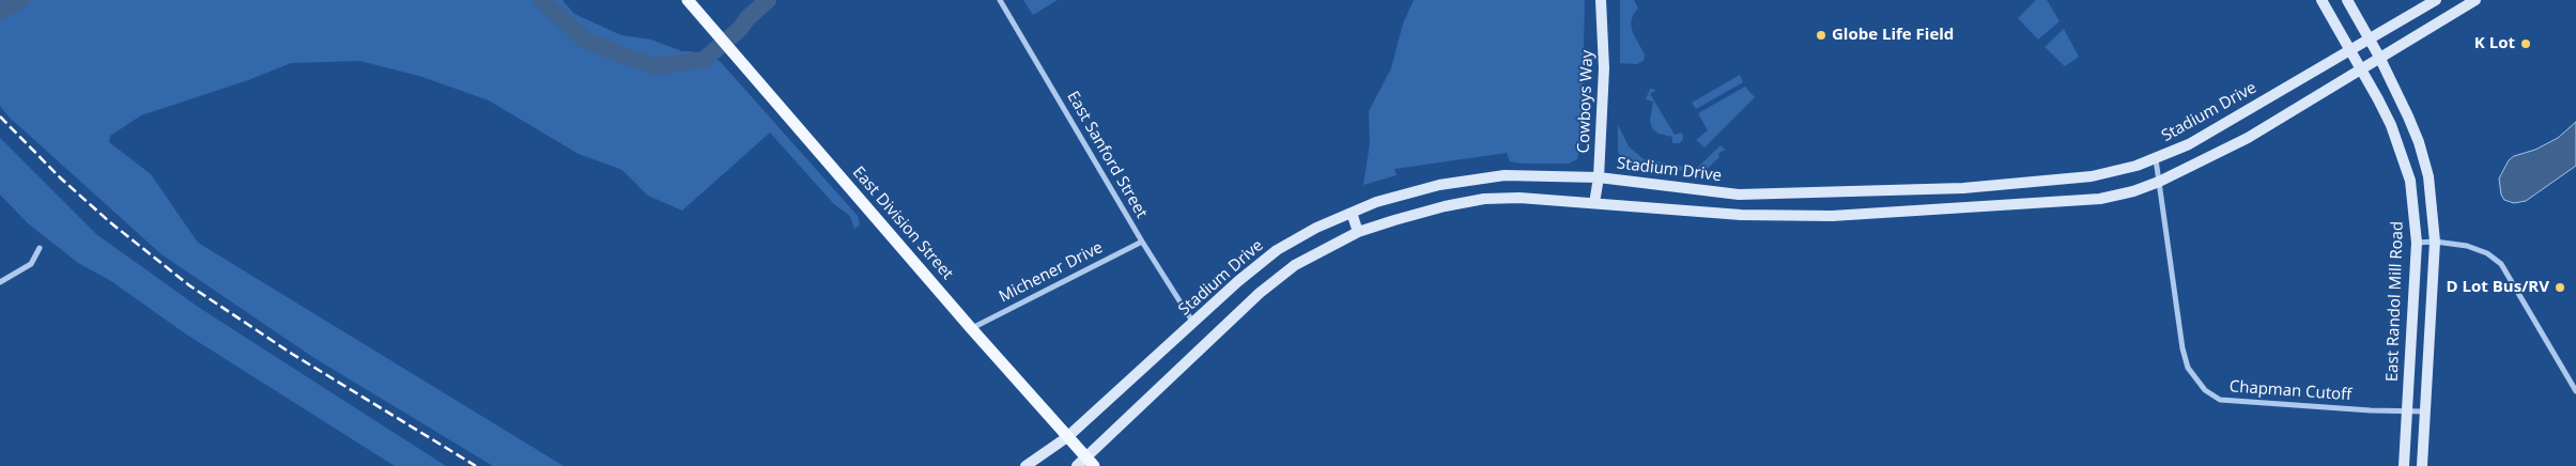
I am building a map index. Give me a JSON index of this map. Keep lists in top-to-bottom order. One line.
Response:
{"streets":{"main road":["Cowboys Way","Stadium Drive","East Division Street","East Randol Mill Road"],"street":["East Sanford Street","Michener Drive","Chapman Cutoff"]},"crossings":[["Cowboys Way","Stadium Drive"],["Stadium Drive","East Sanford Street"],["Stadium Drive","East Division Street"],["Stadium Drive","East Randol Mill Road"],["Stadium Drive","Chapman Cutoff"],["East Sanford Street","Michener Drive"],["East Division Street","Michener Drive"],["East Randol Mill Road","Chapman Cutoff"]],"places":["Globe Life Field","K Lot","D Lot Bus/RV"]}
